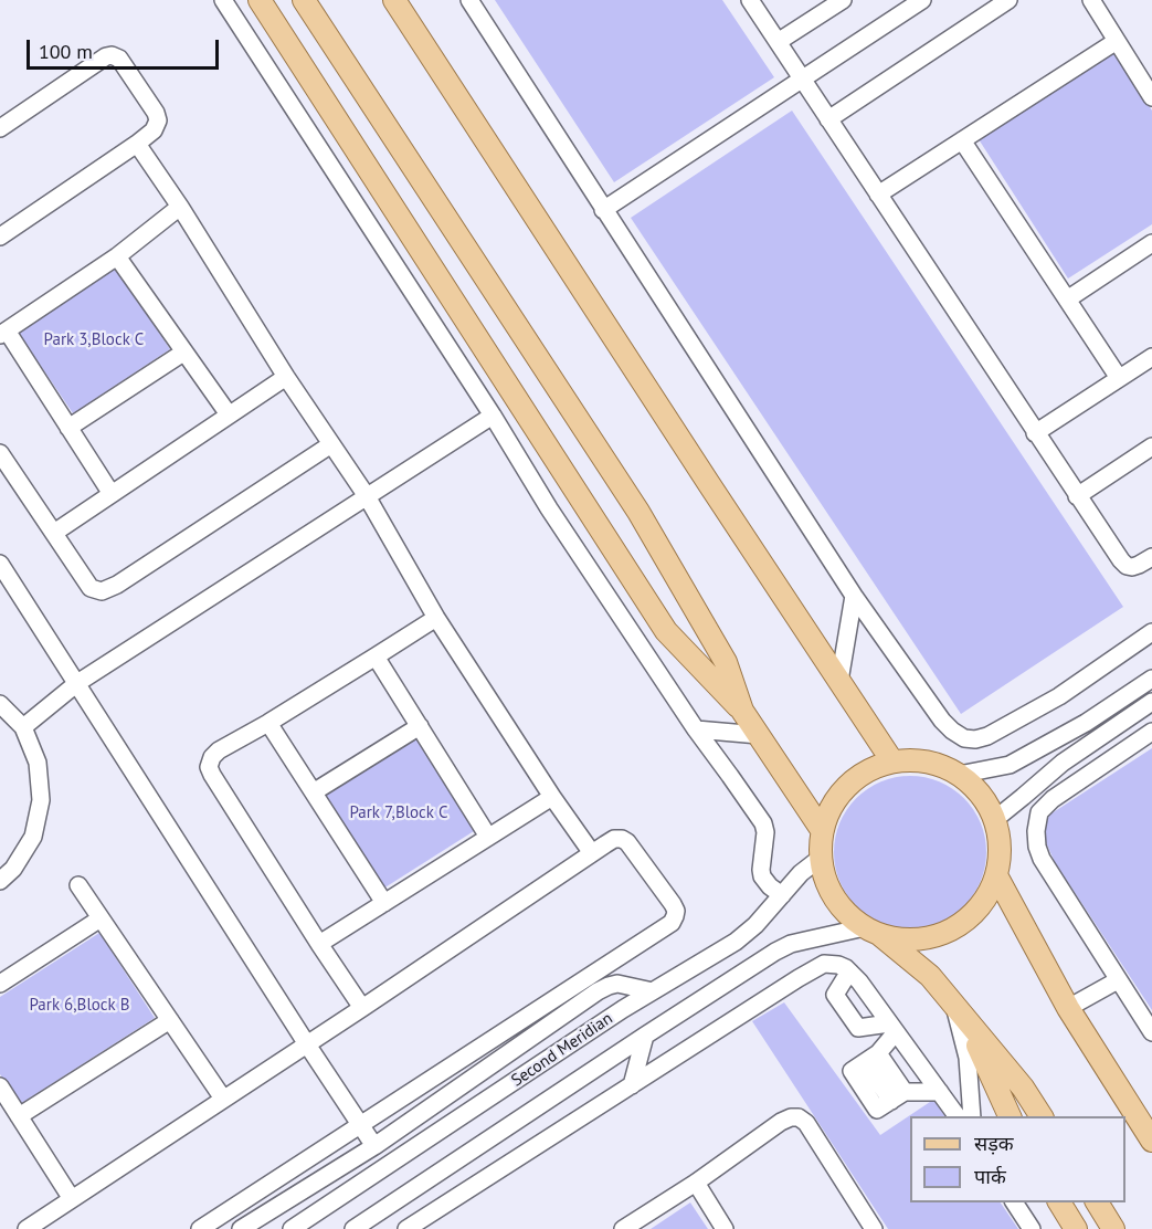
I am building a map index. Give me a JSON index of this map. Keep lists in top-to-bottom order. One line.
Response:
{"streets":{"street":["Second Meridian"]},"parks":["Park 3,Block C","Park 7,Block C","Park 6,Block B"],"legend":["सड़क","पार्क"],"scale_bar":"100 m"}
